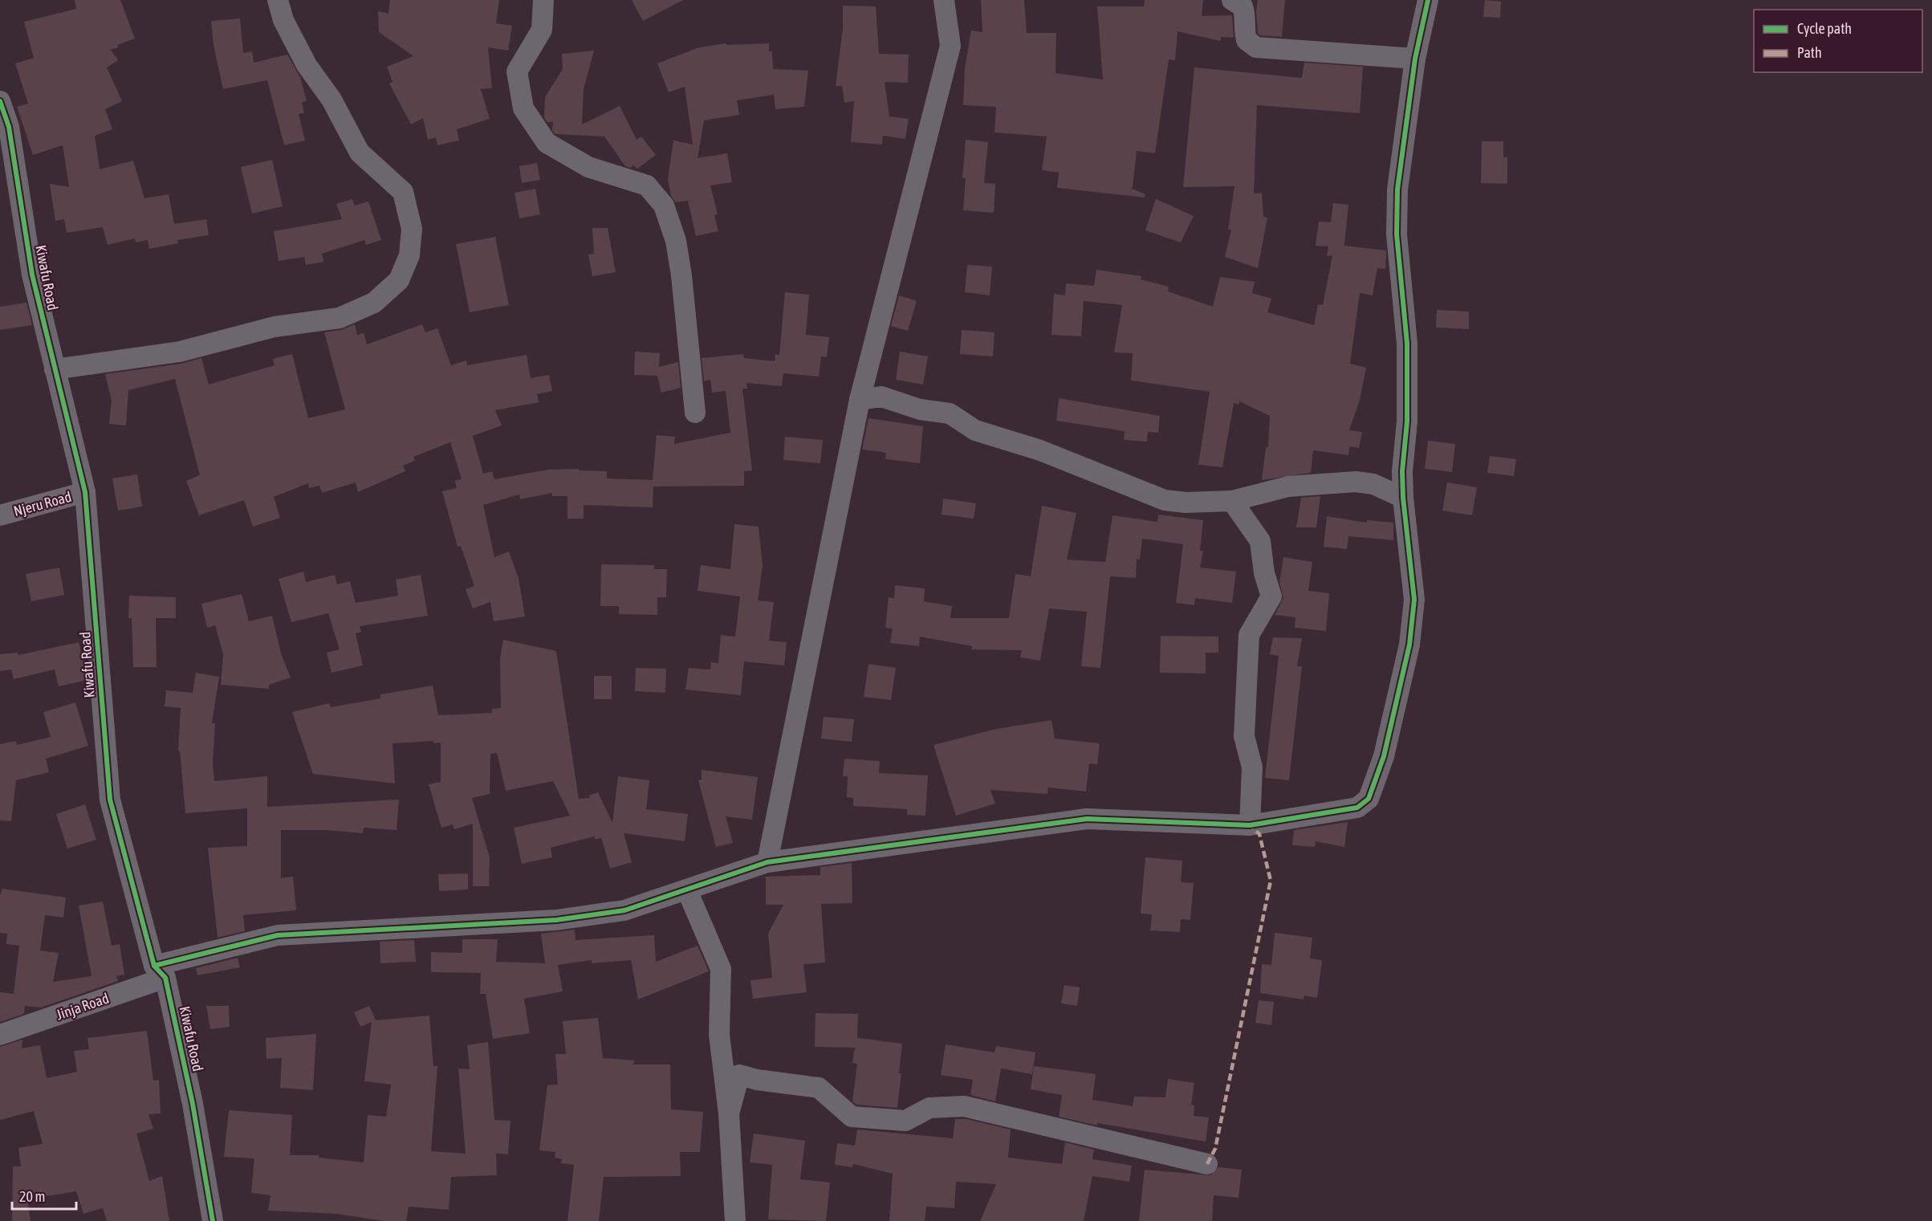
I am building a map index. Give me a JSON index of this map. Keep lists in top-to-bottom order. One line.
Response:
{"streets":{"street":["Kiwafu Road","Njeru Road","Jinja Road"]},"crossings":[["Kiwafu Road","Njeru Road"],["Kiwafu Road","Jinja Road"]],"legend":["Cycle path","Path"],"scale_bar":"20 m"}
